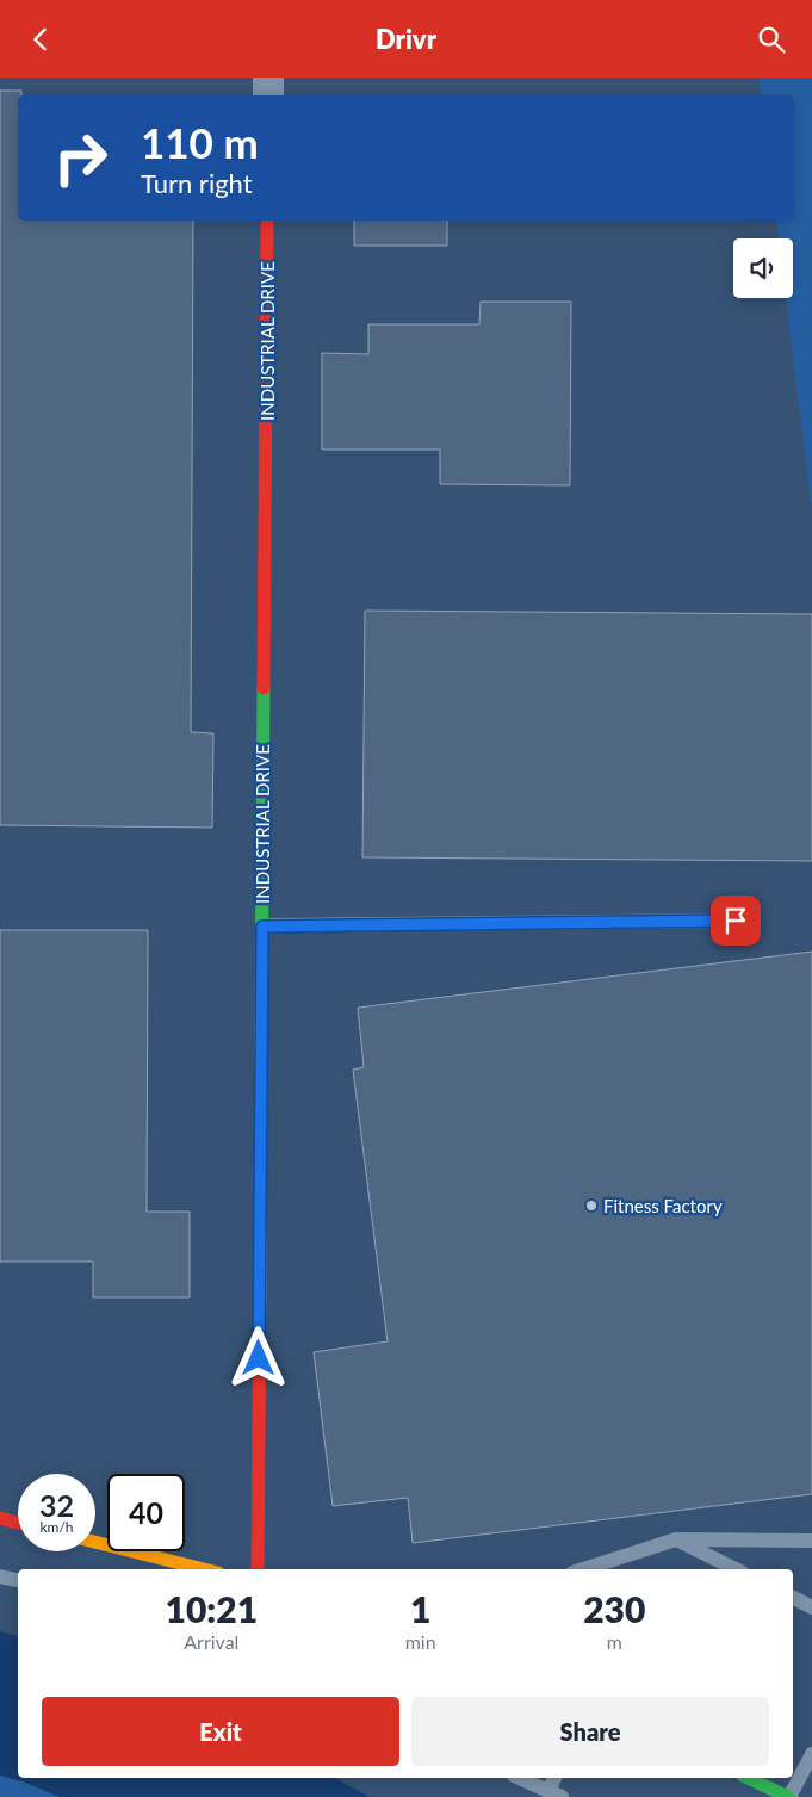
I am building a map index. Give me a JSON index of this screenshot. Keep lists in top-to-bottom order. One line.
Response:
{"streets":{"street":["INDUSTRIAL DRIVE"]},"places":["Fitness Factory"],"page":{"header":"Drivr","turn":["110 m","Turn right"],"speed":"32 km/h","limit":"40","eta":["10:21","Arrival","1","min","230","m"],"buttons":["Exit","Share"]}}
